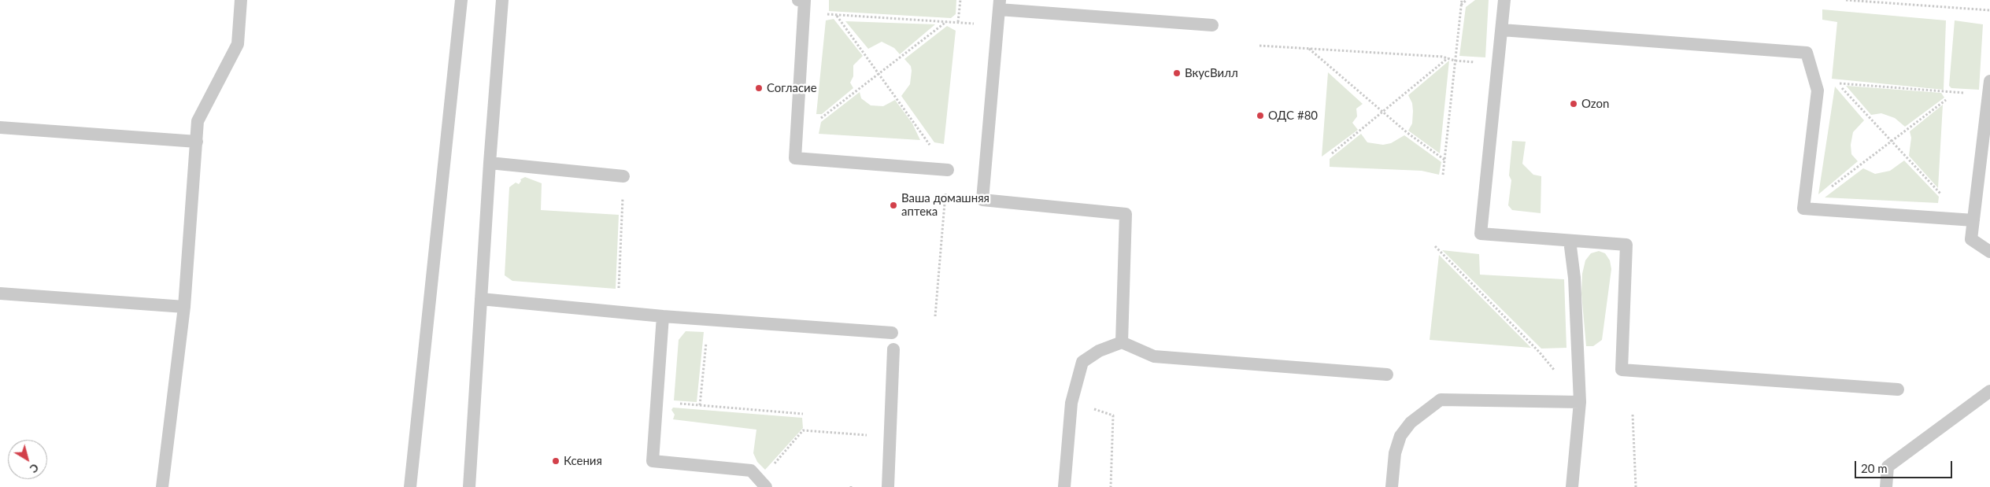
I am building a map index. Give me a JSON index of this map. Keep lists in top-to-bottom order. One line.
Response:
{"places":["ВкусВилл","Согласие","Ozon","ОДС #80","Ваша домашняя аптека","Ксения"],"scale_bar":"20 m","north":"bottom right"}
